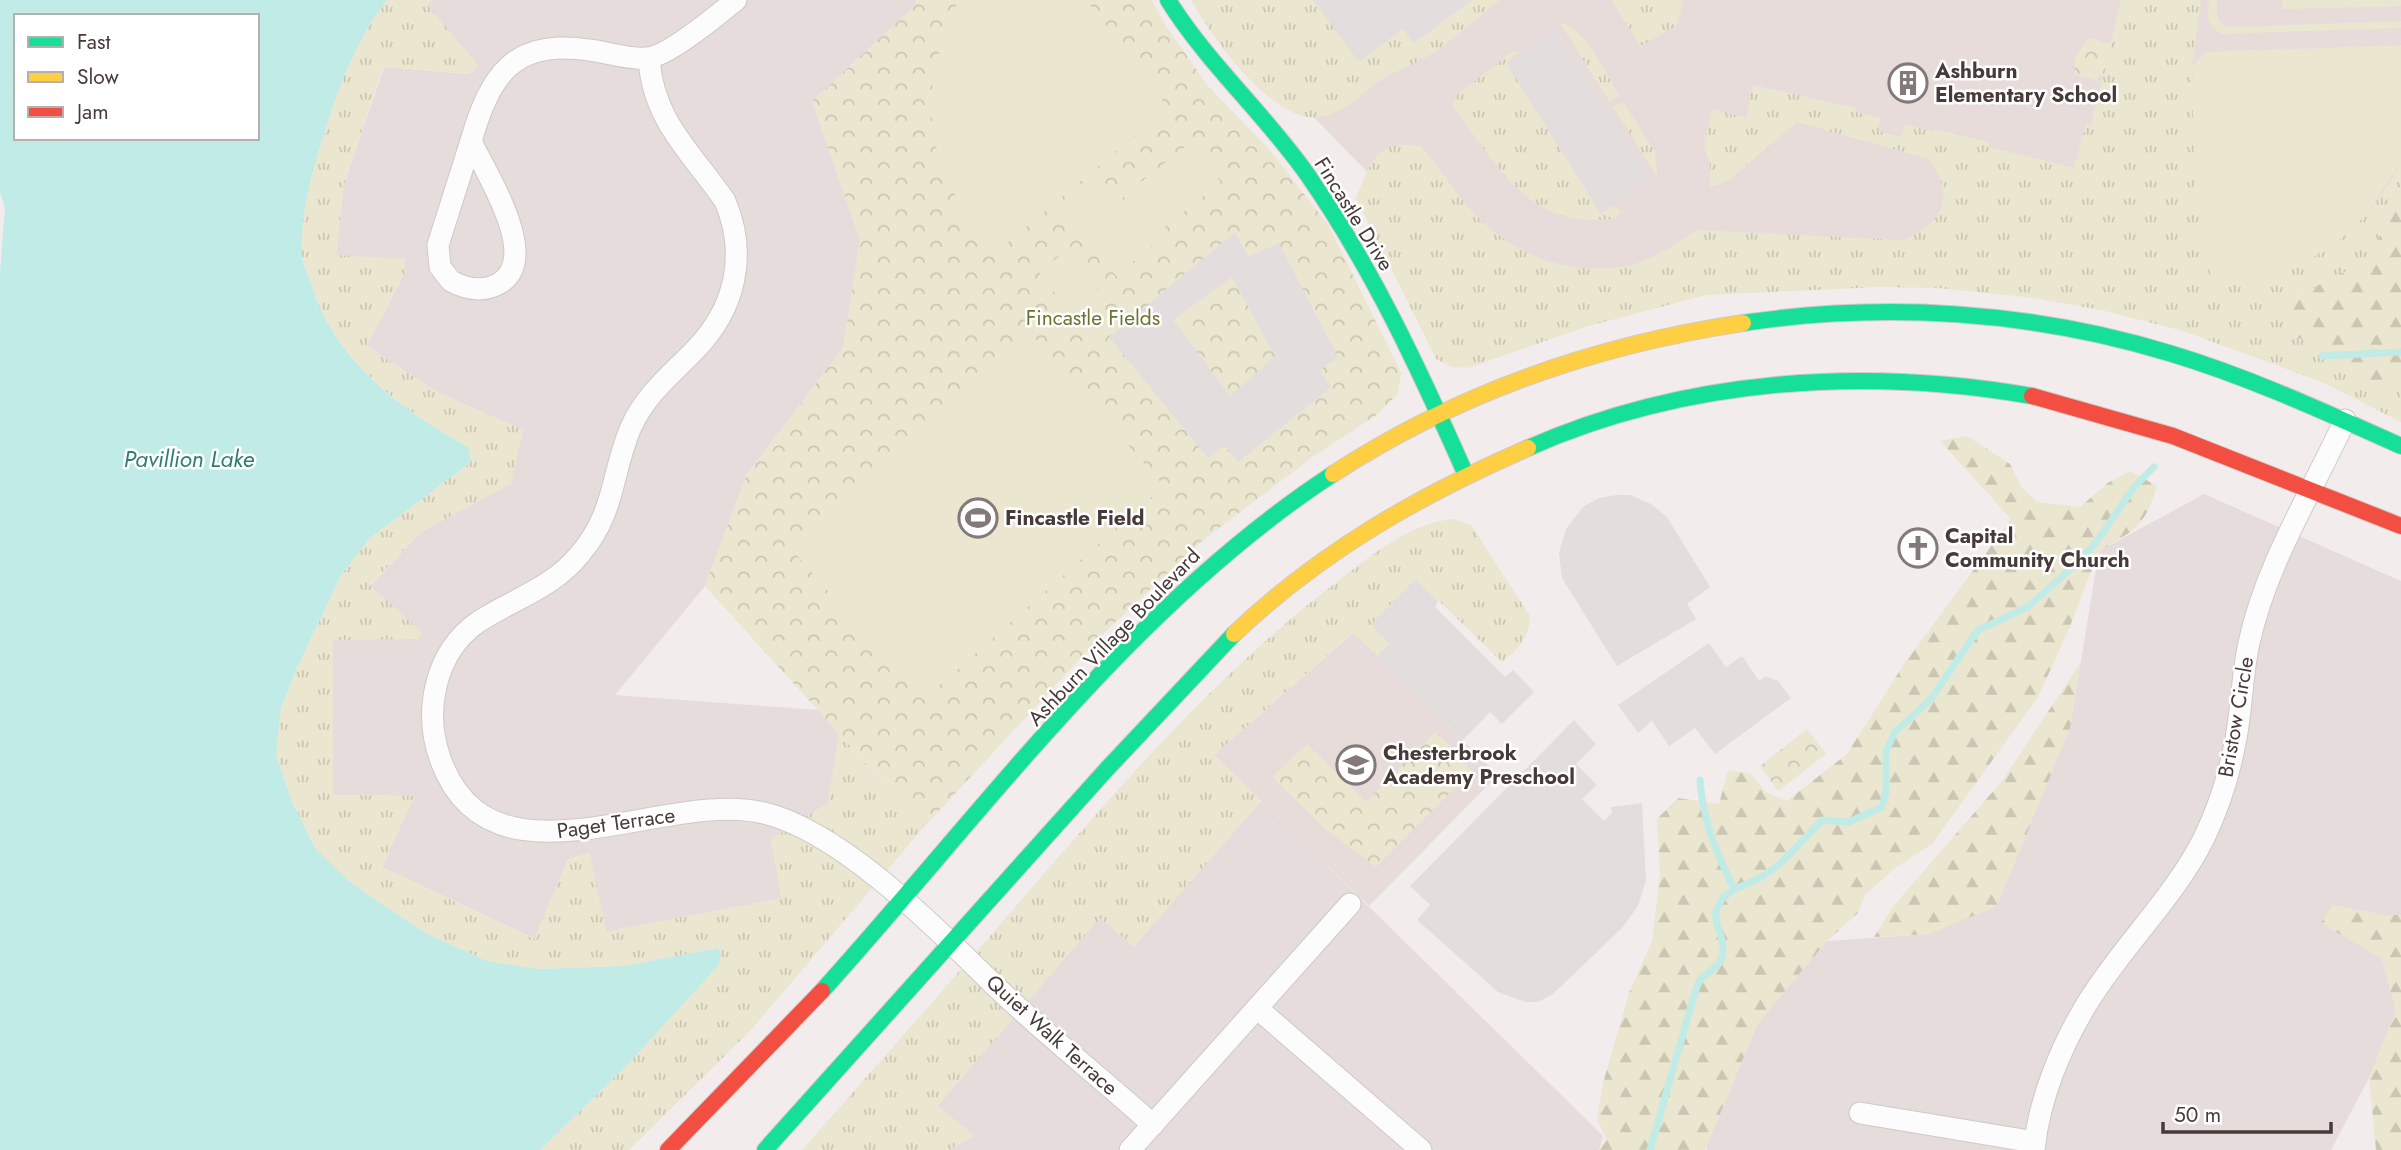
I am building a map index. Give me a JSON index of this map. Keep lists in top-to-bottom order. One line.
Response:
{"streets":{"main road":["Fincastle Drive","Ashburn Village Boulevard"],"street":["Bristow Circle","Paget Terrace","Quiet Walk Terrace"]},"crossings":[["Fincastle Drive","Ashburn Village Boulevard"],["Ashburn Village Boulevard","Bristow Circle"],["Ashburn Village Boulevard","Paget Terrace"],["Paget Terrace","Quiet Walk Terrace"]],"water":["Pavillion Lake"],"parks":["Fincastle Fields"],"places":{"building":["Ashburn Elementary School"],"sports":["Fincastle Field"],"church":["Capital Community Church"],"school or university":["Chesterbrook Academy Preschool"]},"legend":["Fast","Slow","Jam"],"scale_bar":"50 m"}
